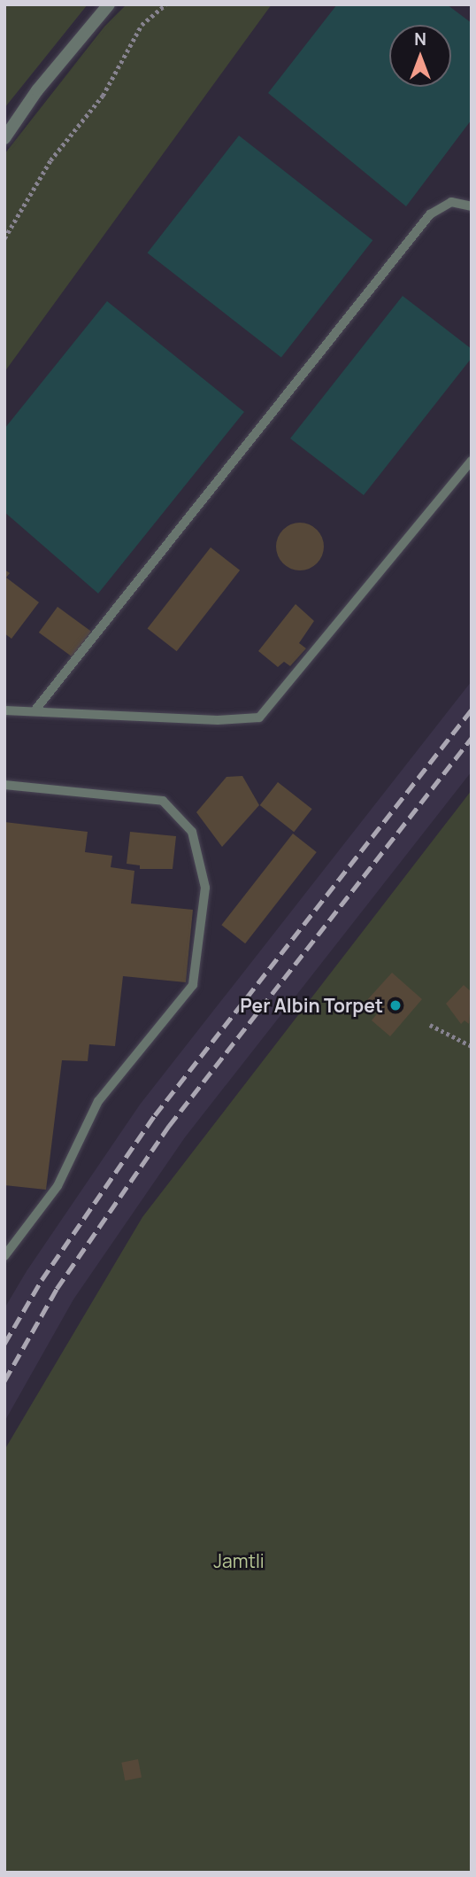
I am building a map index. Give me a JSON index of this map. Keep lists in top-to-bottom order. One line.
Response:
{"parks":["Jamtli"],"places":["Per Albin Torpet"],"north":"top"}
